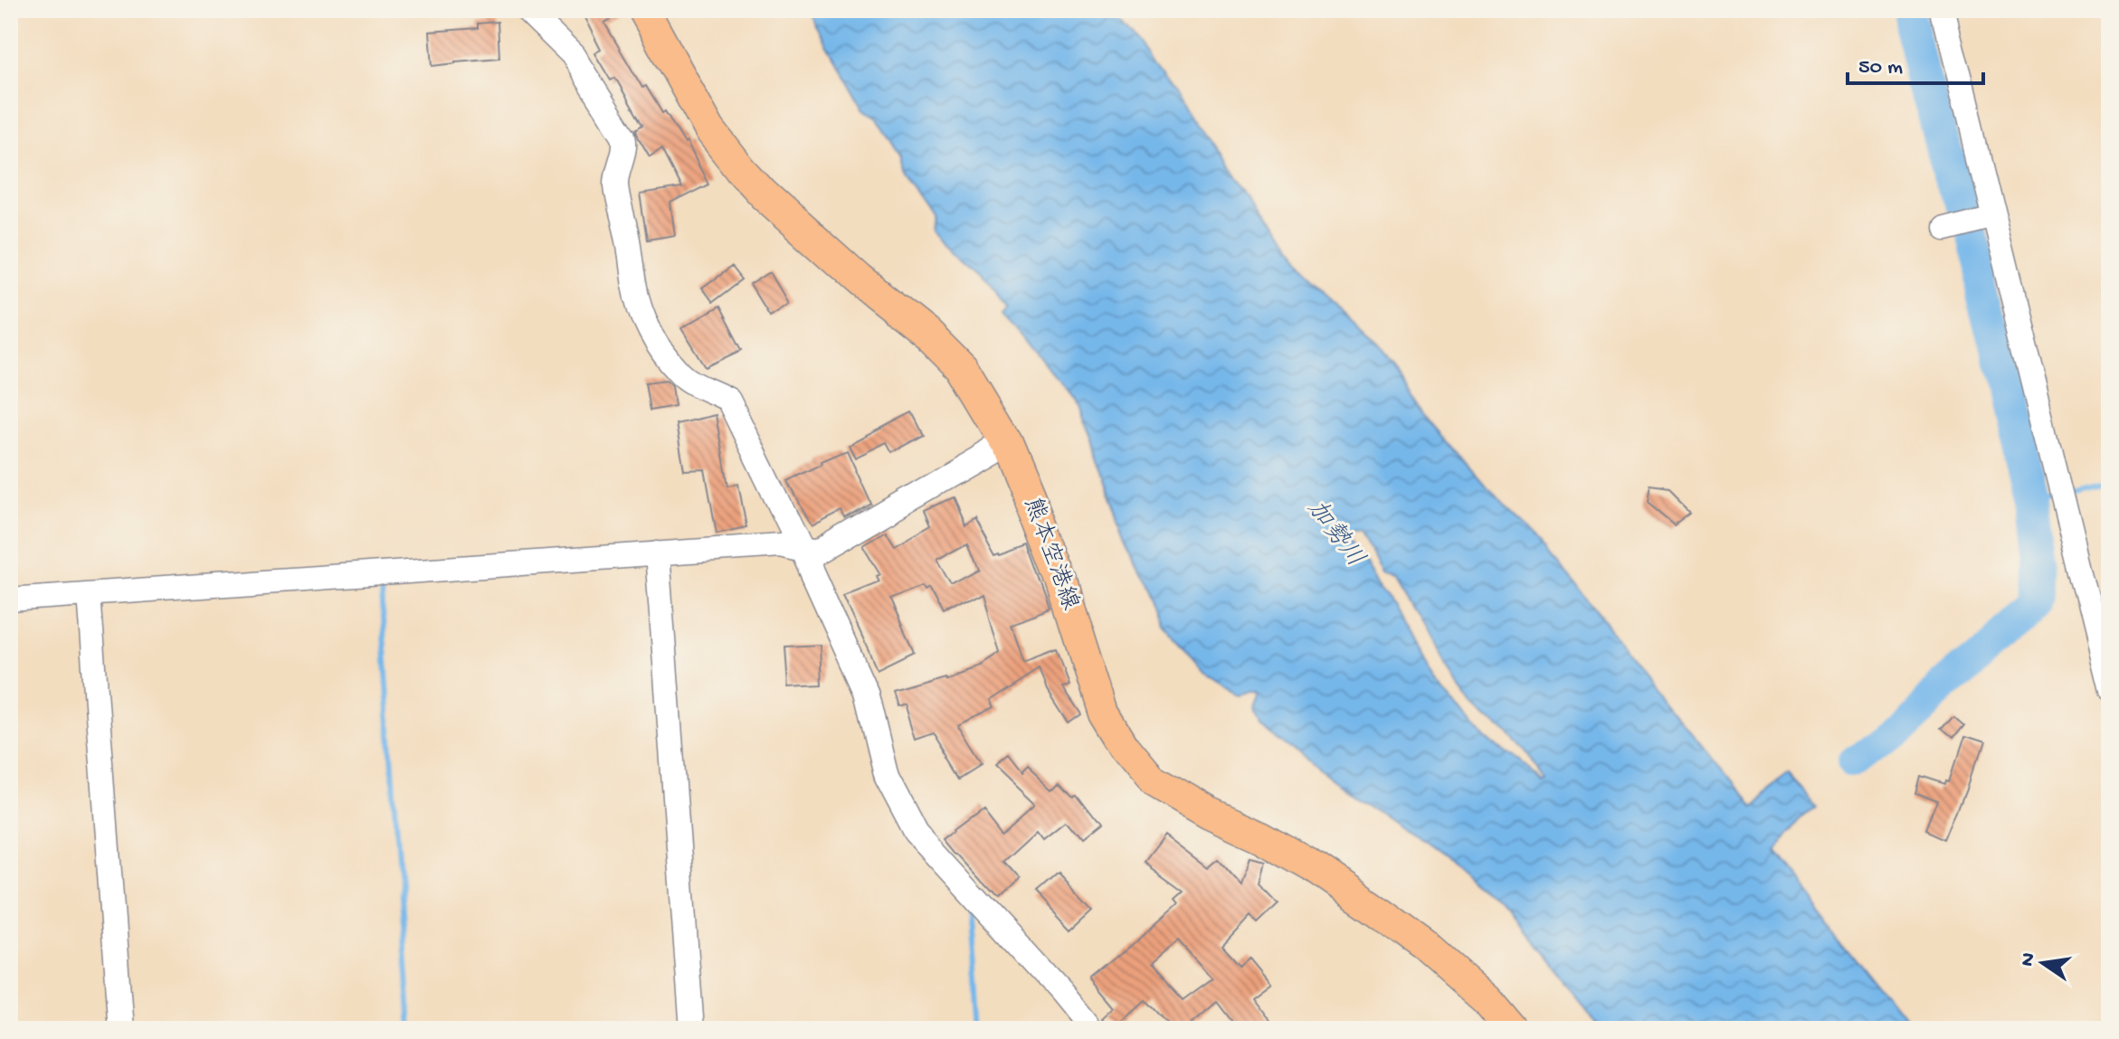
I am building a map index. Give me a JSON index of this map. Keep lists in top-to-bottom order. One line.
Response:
{"streets":{"main road":["熊本空港線"]},"water":["加勢川"],"scale_bar":"50 m","north":"left"}
